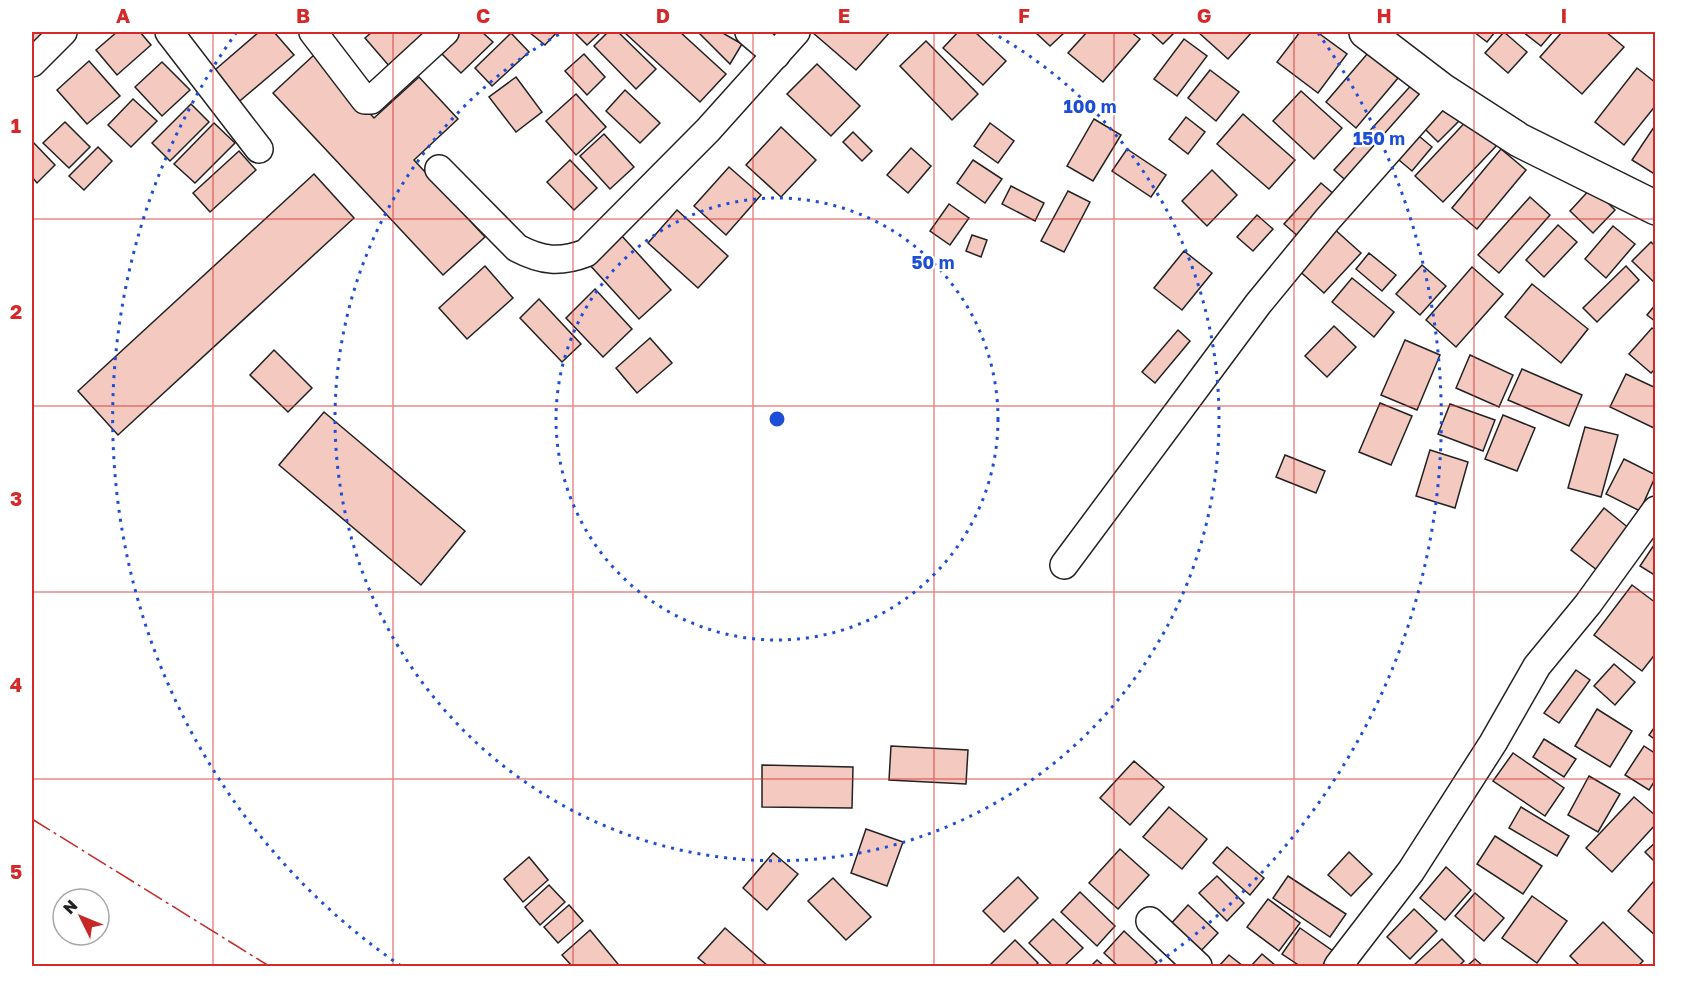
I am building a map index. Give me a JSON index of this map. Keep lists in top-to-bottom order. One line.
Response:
{"north":"top left","grid":{"columns":["A","B","C","D","E","F","G","H","I"],"rows":["1","2","3","4","5"]},"rings":["100 m","150 m","50 m"]}
